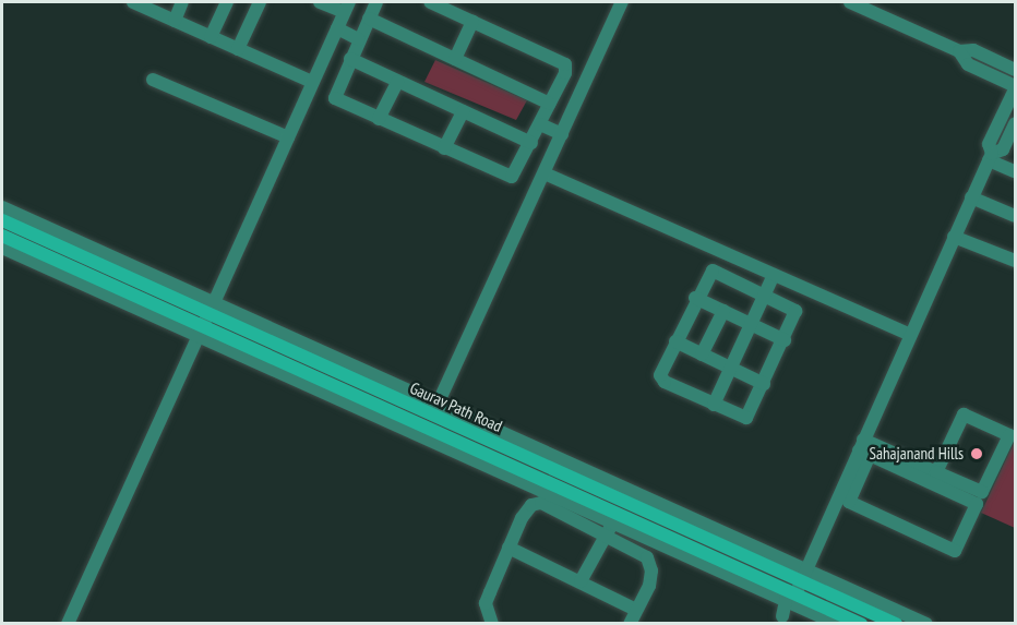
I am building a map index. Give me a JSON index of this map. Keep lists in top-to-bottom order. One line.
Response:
{"streets":{"main road":["Gaurav Path Road"]},"places":["Sahajanand Hills"]}
